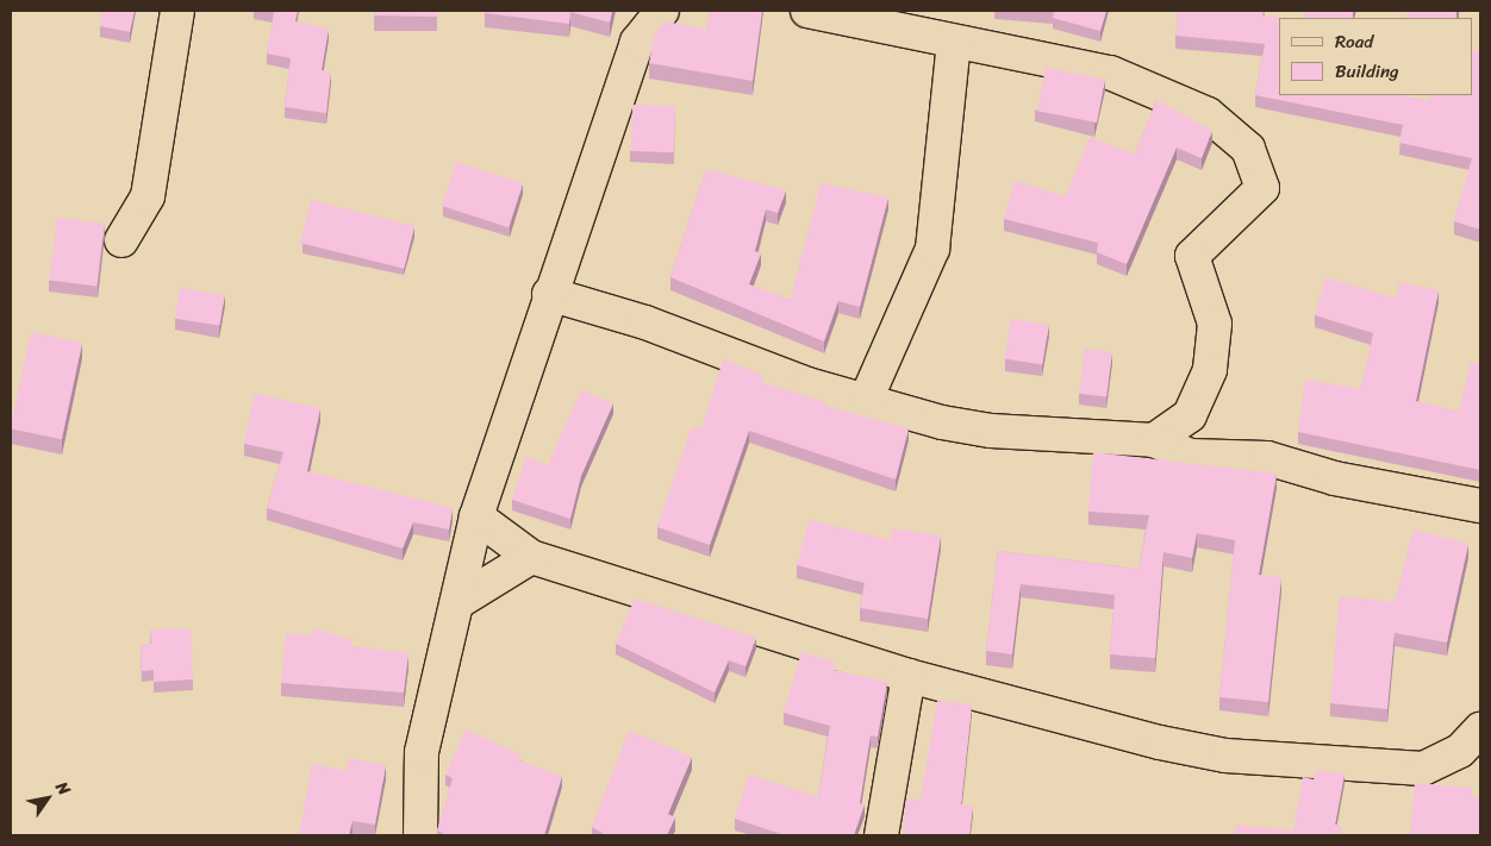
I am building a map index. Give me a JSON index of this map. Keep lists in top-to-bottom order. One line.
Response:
{"legend":["Road","Building"],"north":"top right"}
